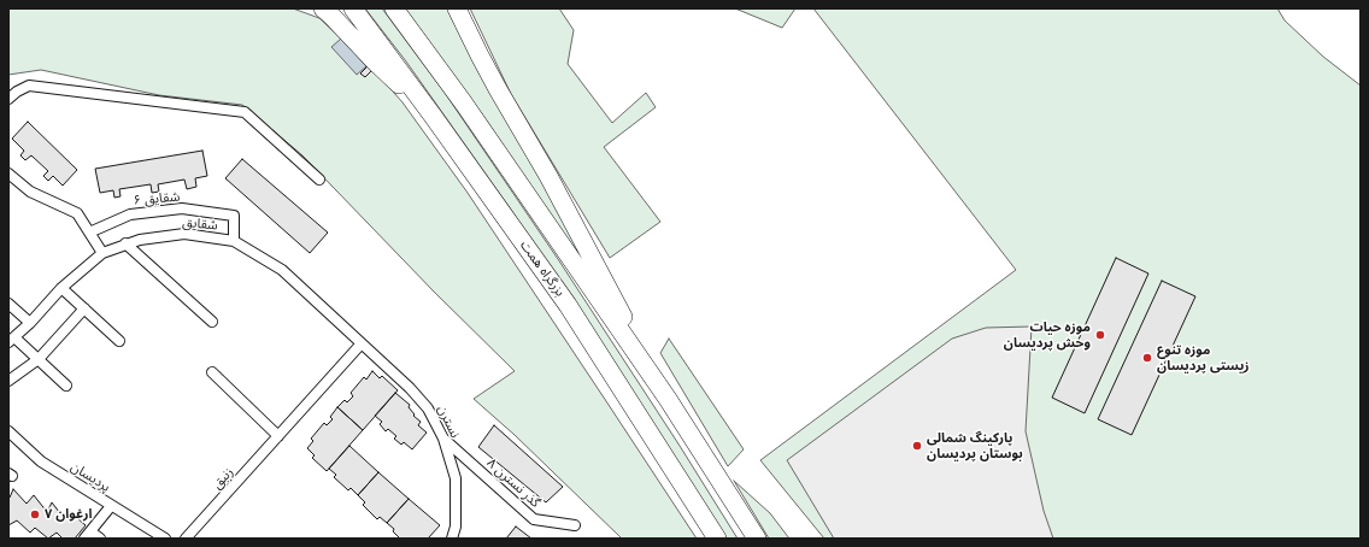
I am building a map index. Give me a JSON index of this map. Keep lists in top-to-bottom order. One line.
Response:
{"streets":{"highway":["بزرگراه همت"],"street":["شقایق ۶","شقایق","نسترن","پردیسان","زنبق","گذر نسترن ۸"]},"crossings":[["شقایق ۶","شقایق"],["شقایق","نسترن"],["شقایق","زنبق"],["نسترن","زنبق"],["نسترن","گذر نسترن ۸"]],"places":["موزه حیات وحش پردیسان","موزه تنوع زیستی پردیسان","پارکینگ شمالی بوستان پردیسان","ارغوان ۷"]}
